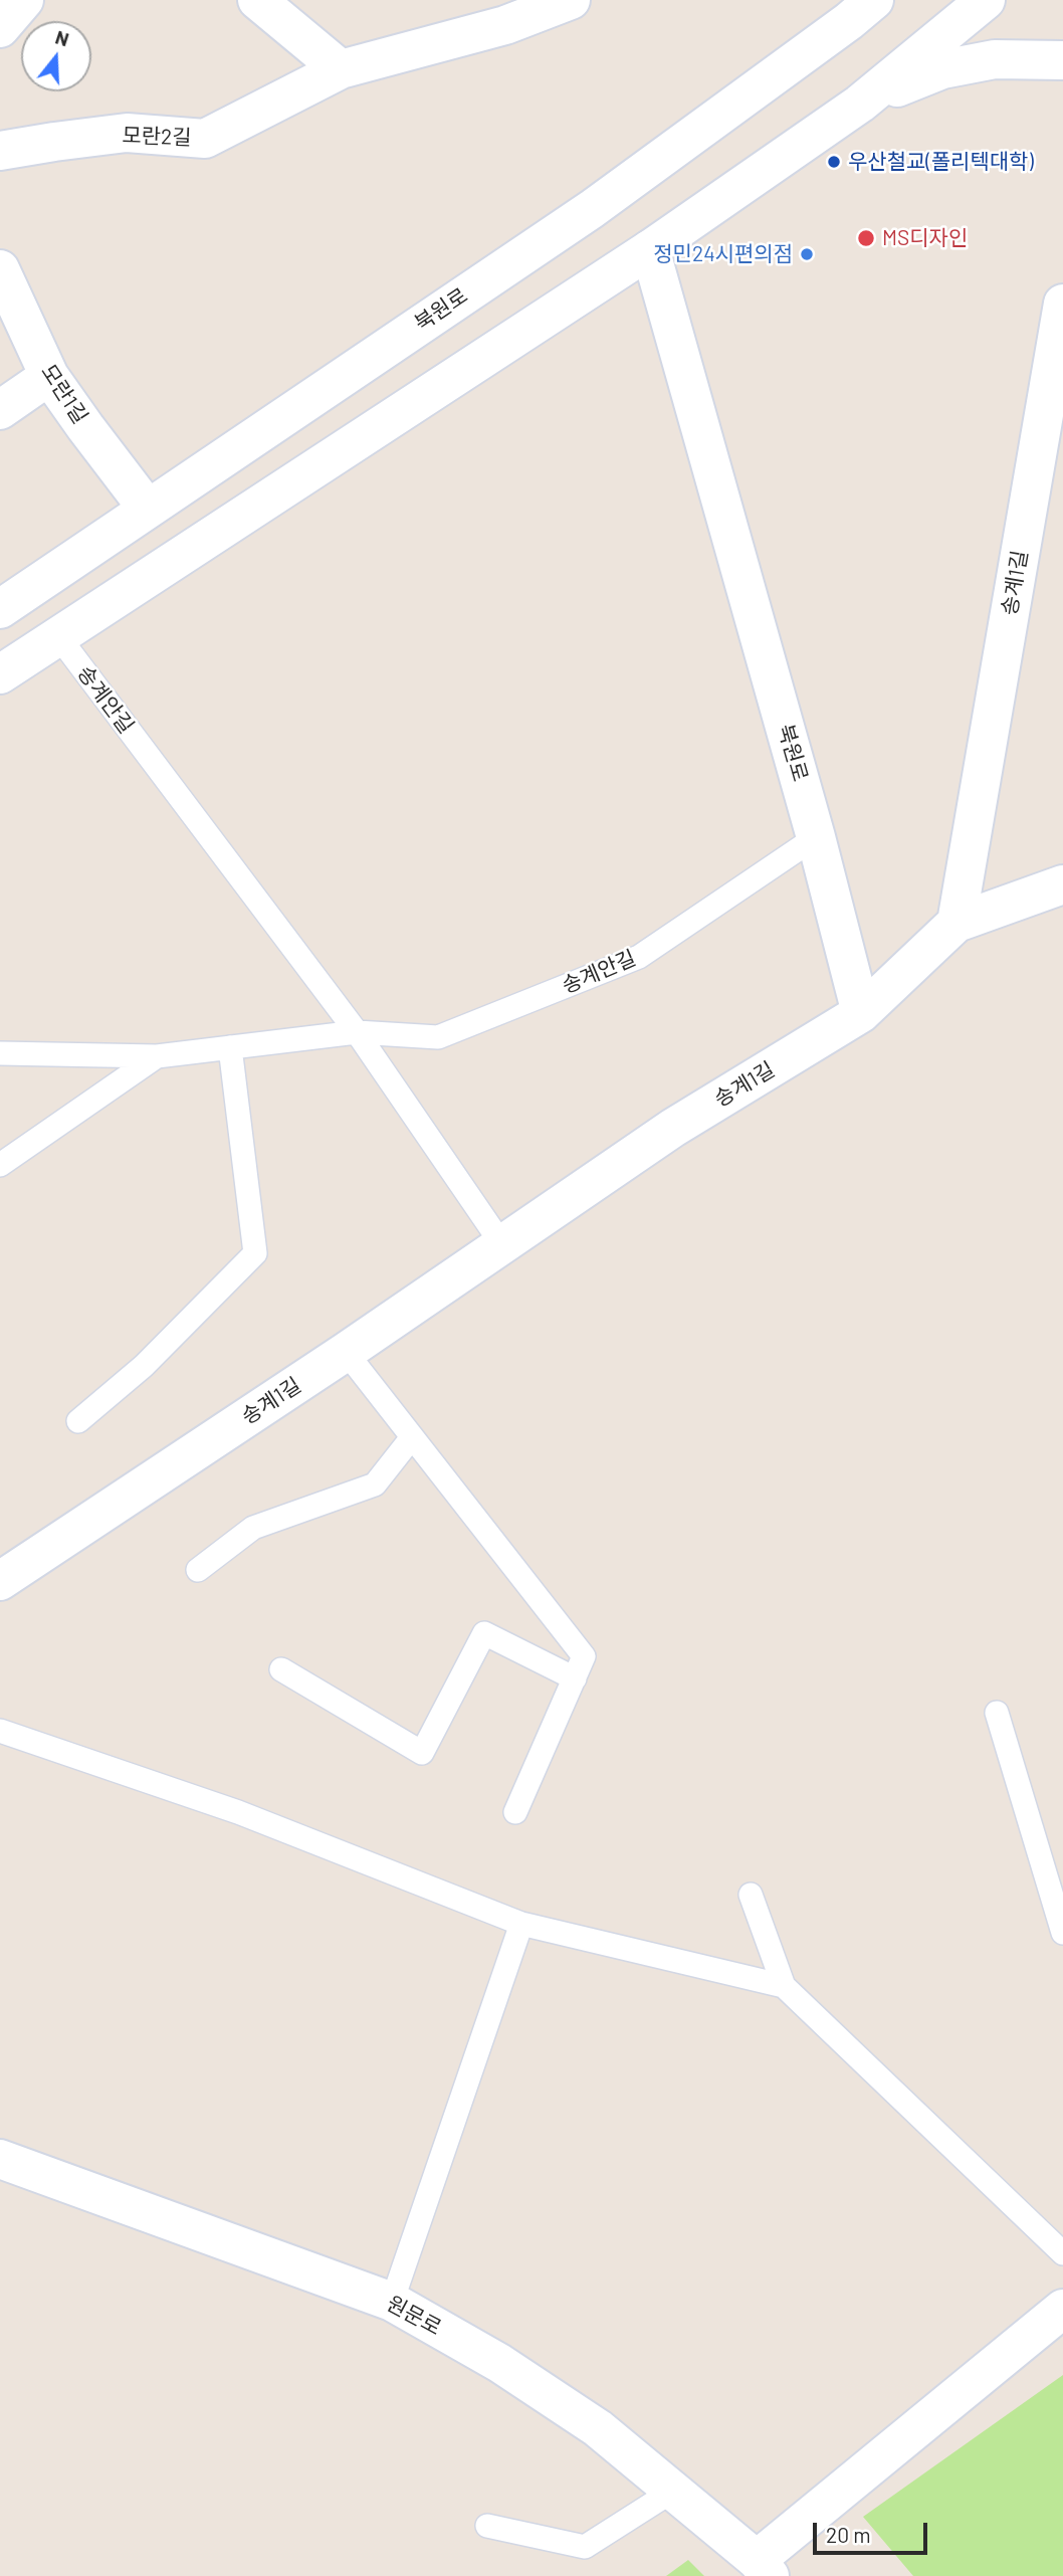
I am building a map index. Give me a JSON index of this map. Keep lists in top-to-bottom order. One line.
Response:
{"streets":{"street":["모란2길","북원로","모란1길","송계1길","원문로"],"lane":["송계안길"]},"crossings":[["북원로","모란1길"],["북원로","송계1길"],["북원로","송계안길"],["송계1길","송계안길"]],"places":["우산철교(폴리텍대학)","MS디자인","정민24시편의점"],"scale_bar":"20 m","north":"top"}
